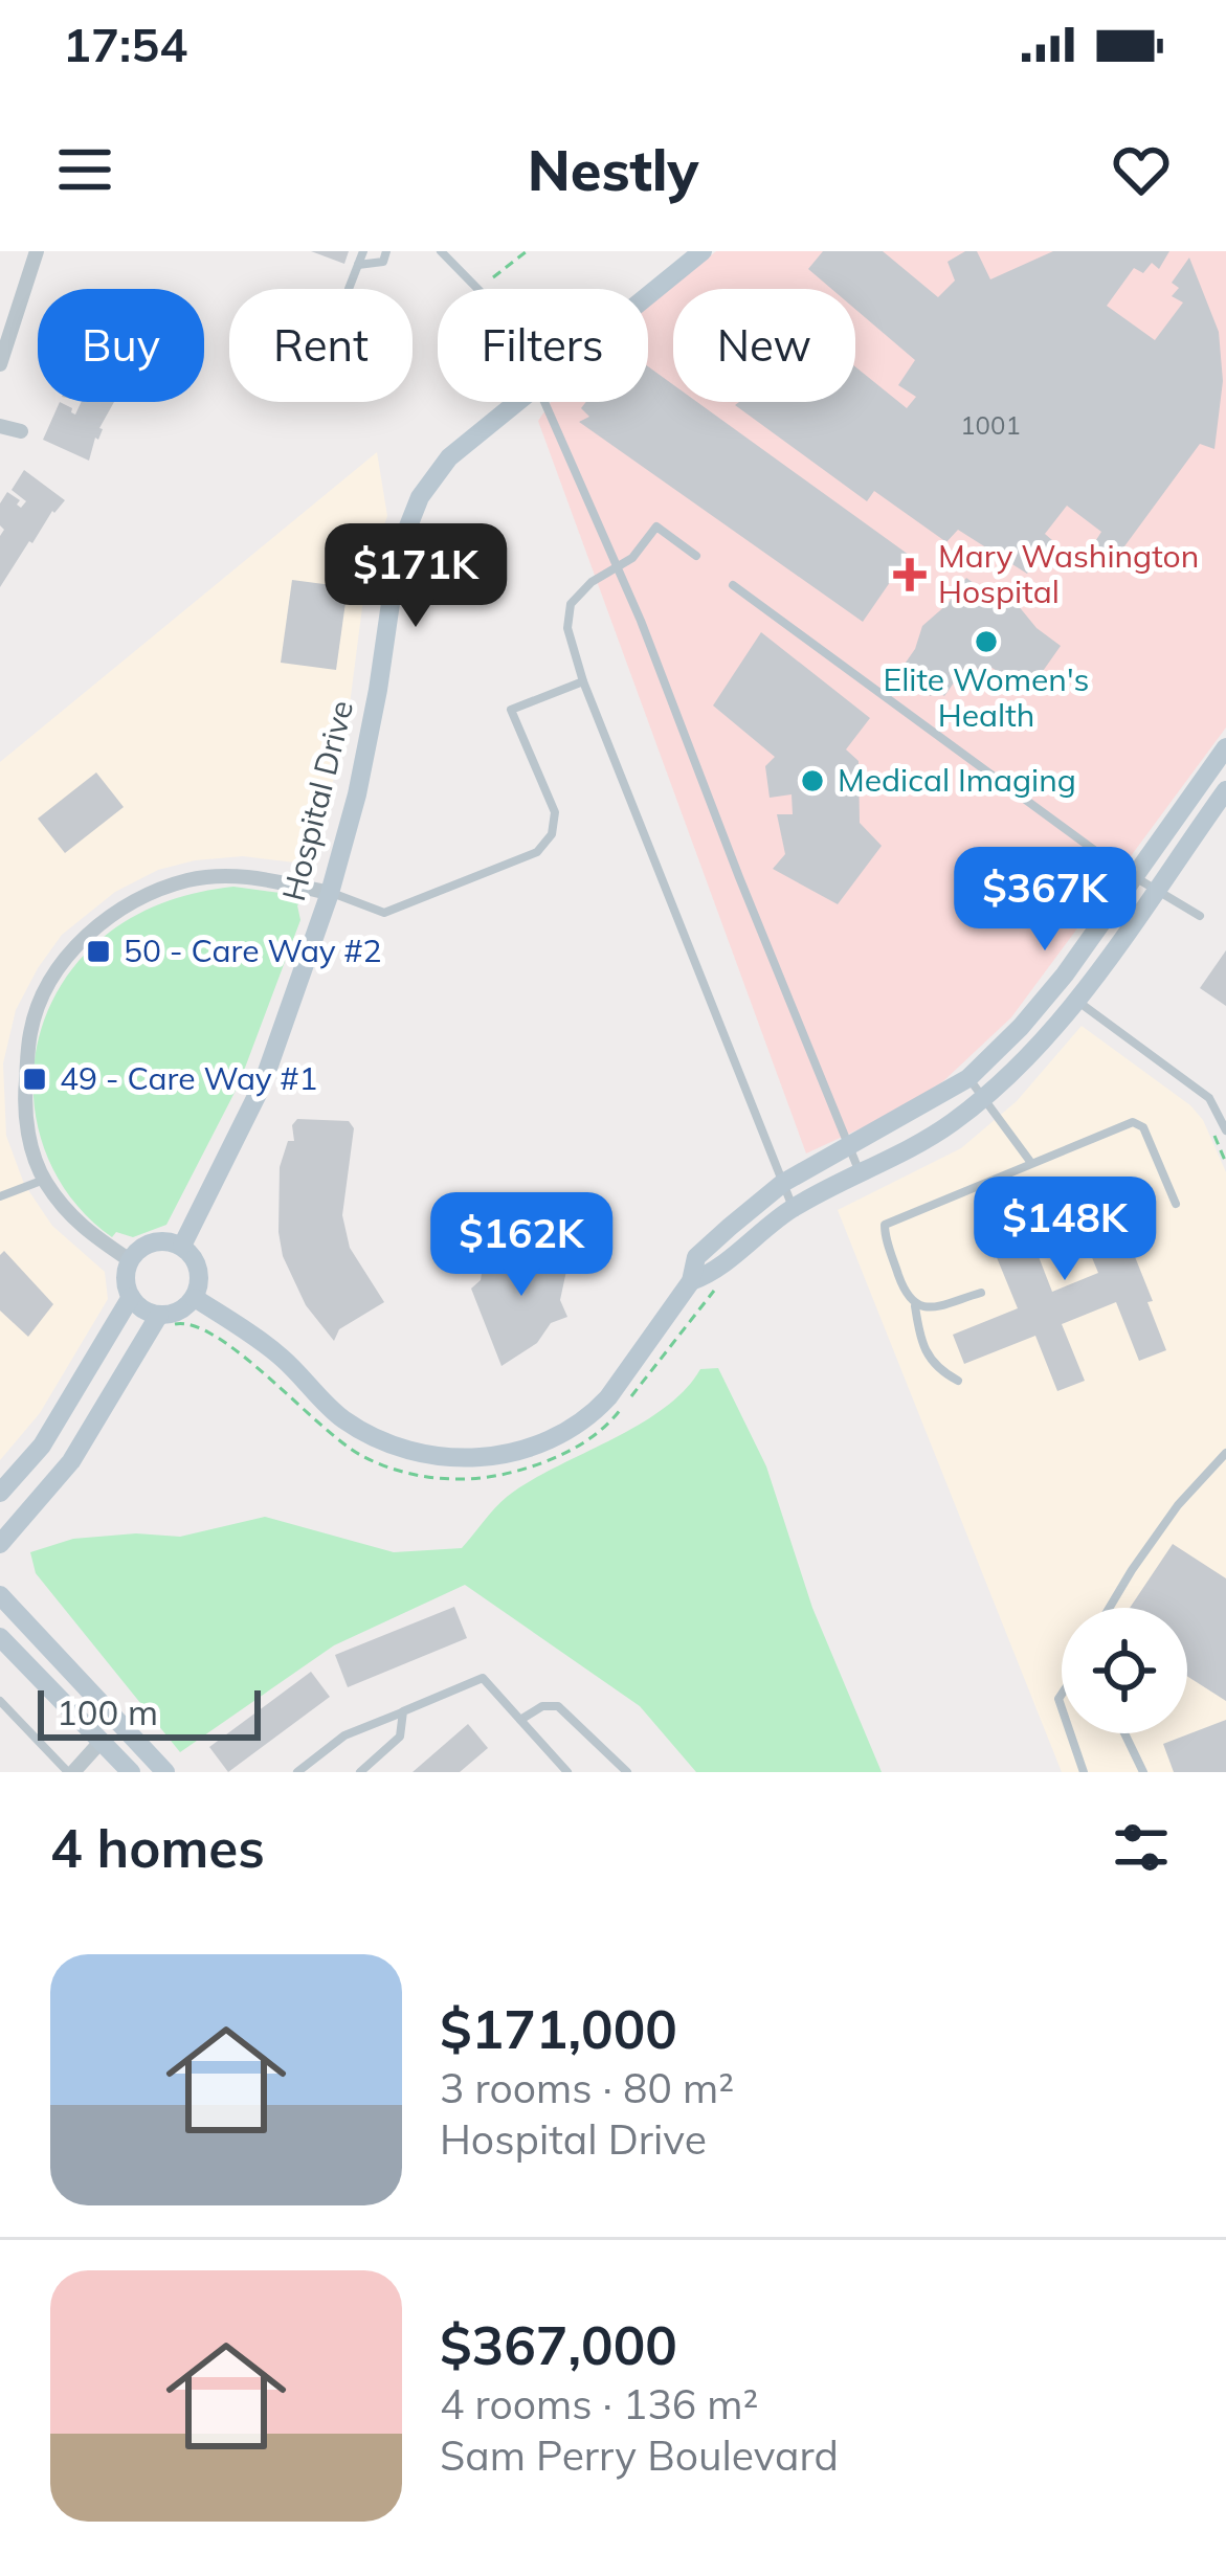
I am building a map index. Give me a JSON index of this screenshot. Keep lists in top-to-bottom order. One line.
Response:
{"streets":{"street":["Hospital Drive"]},"places":{"health":["Mary Washington Hospital"],"other":["Elite Women's Health","Medical Imaging"],"transit":["50 - Care Way #2","49 - Care Way #1"]},"house_numbers":["1001"],"scale_bar":"100 m","page":{"status":"17:54","header":"Nestly","chip":["Buy","Rent","Filters","New"],"price":["$171K","$367K","$148K","$162K"],"scale":"100 m","heading":"4 homes","list":[{"name":"$171,000","note":"3 rooms · 80 m² · Hospital Drive"},{"name":"$367,000","note":"4 rooms · 136 m² · Sam Perry Boulevard"}]}}
